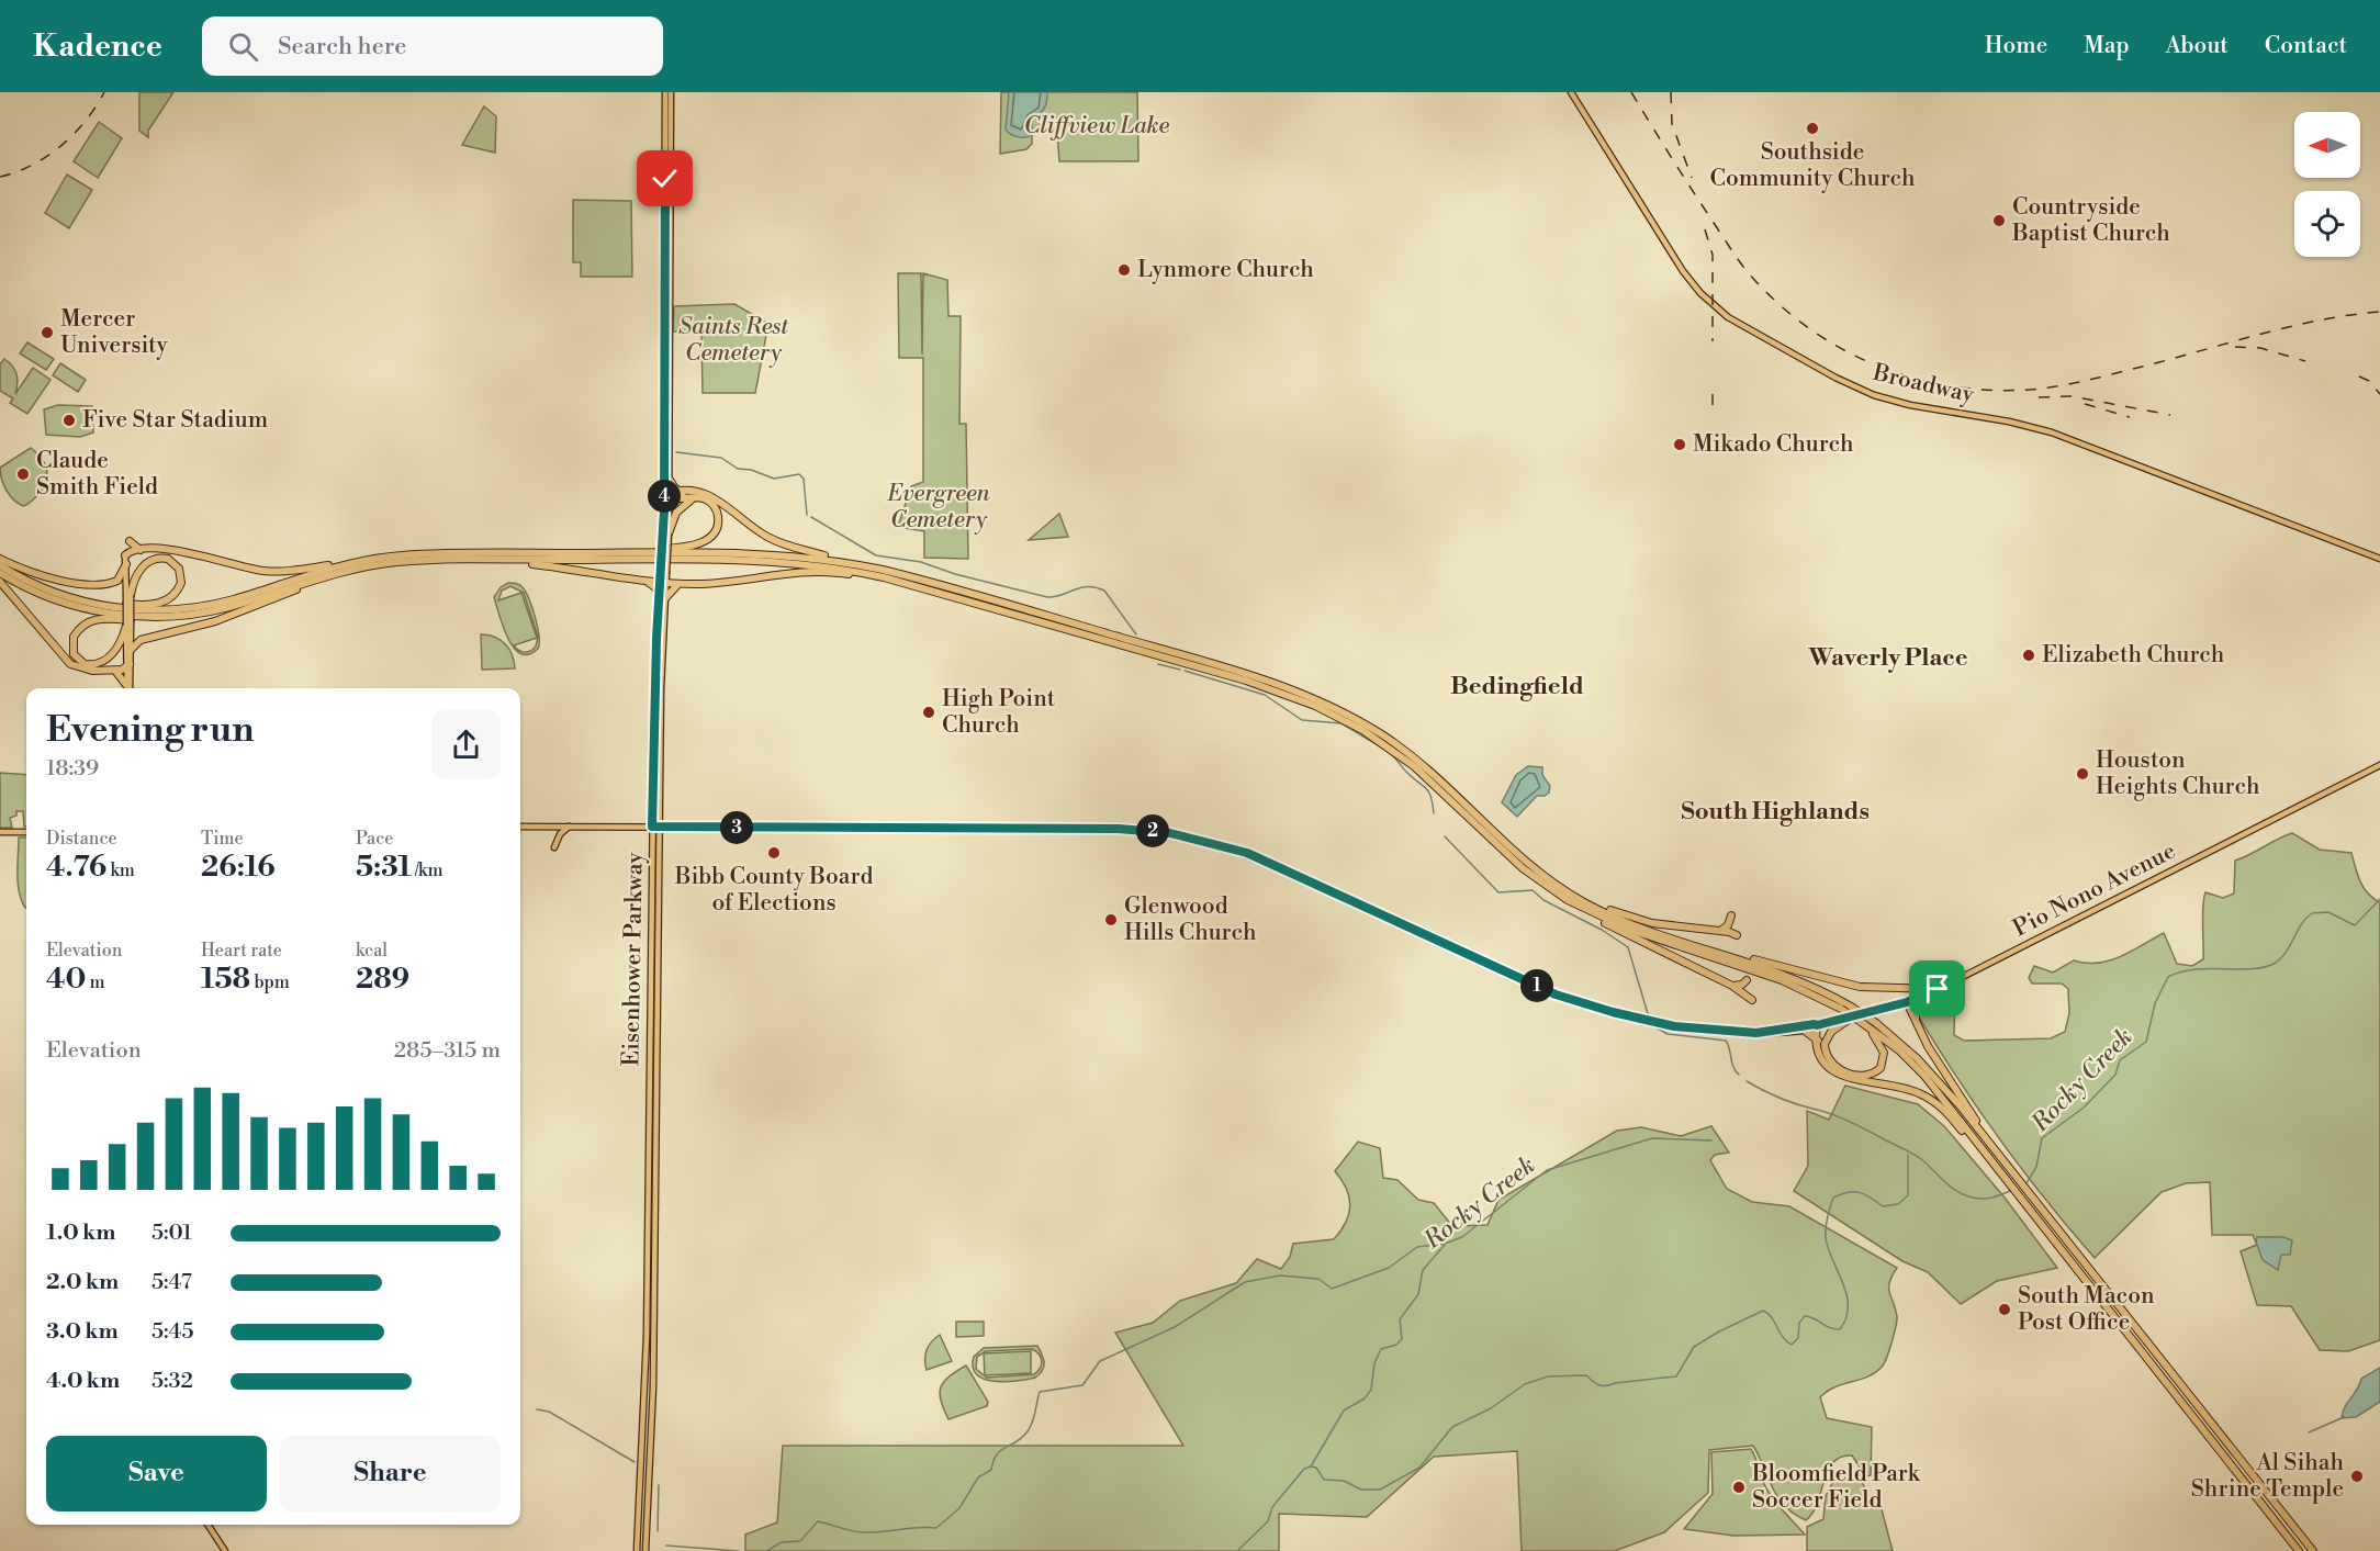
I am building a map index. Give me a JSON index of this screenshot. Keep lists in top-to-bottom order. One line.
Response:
{"streets":{"main road":["Broadway","Pio Nono Avenue","Eisenhower Parkway"]},"crossings":[["Pio Nono Avenue","Eisenhower Parkway"]],"districts":["Waverly Place","Bedingfield","South Highlands"],"water":["Rocky Creek"],"parks":["Cliffview Lake","Saints Rest Cemetery","Evergreen Cemetery"],"places":["Southside Community Church","Countryside Baptist Church","Lynmore Church","Mercer University","Five Star Stadium","Mikado Church","Claude Smith Field","Elizabeth Church","High Point Church","Houston Heights Church","Bibb County Board of Elections","Glenwood Hills Church","South Macon Post Office","Al Sihah Shrine Temple","Bloomfield Park Soccer Field"],"north":"left","page":{"header":"Kadence","search":"Search here","nav":["Home","Map","About","Contact"],"pins":["4","3","2","1"],"heading":["Evening run","18:39"],"stats":[["Distance","4.76 km"],["Time","26:16"],["Pace","5:31 /km"],["Elevation","40 m"],["Heart rate","158 bpm"],["kcal","289"]],"chart":["Elevation","285–315 m"],"list":[{"name":"1.0 km","note":"5:01"},{"name":"2.0 km","note":"5:47"},{"name":"3.0 km","note":"5:45"},{"name":"4.0 km","note":"5:32"}],"buttons":["Save","Share"]}}
